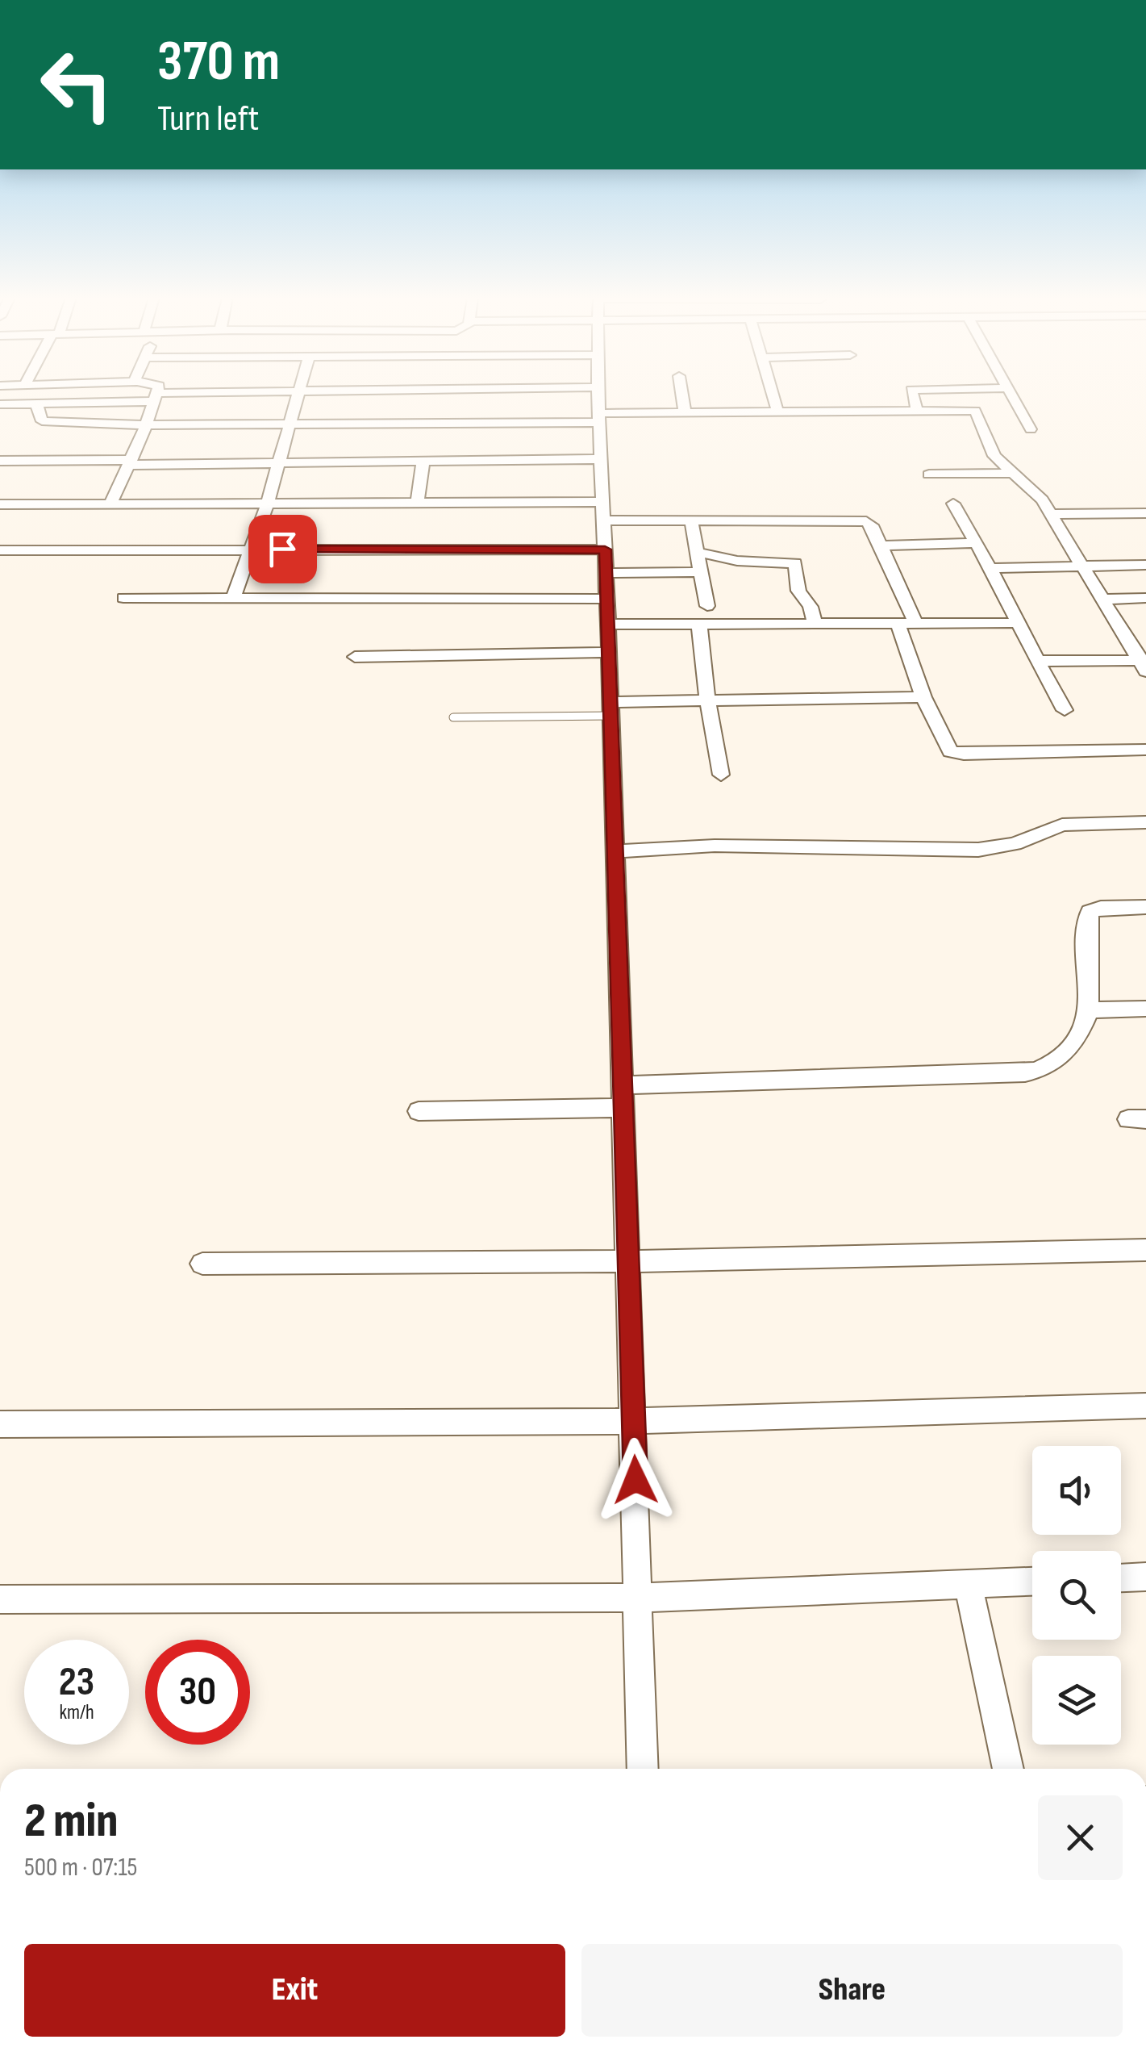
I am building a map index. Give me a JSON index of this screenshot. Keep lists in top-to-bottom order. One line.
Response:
{"page":{"turn":["370 m","Turn left"],"speed":"23 km/h","limit":"30","heading":["2 min","500 m · 07:15"],"buttons":["Exit","Share"]}}
